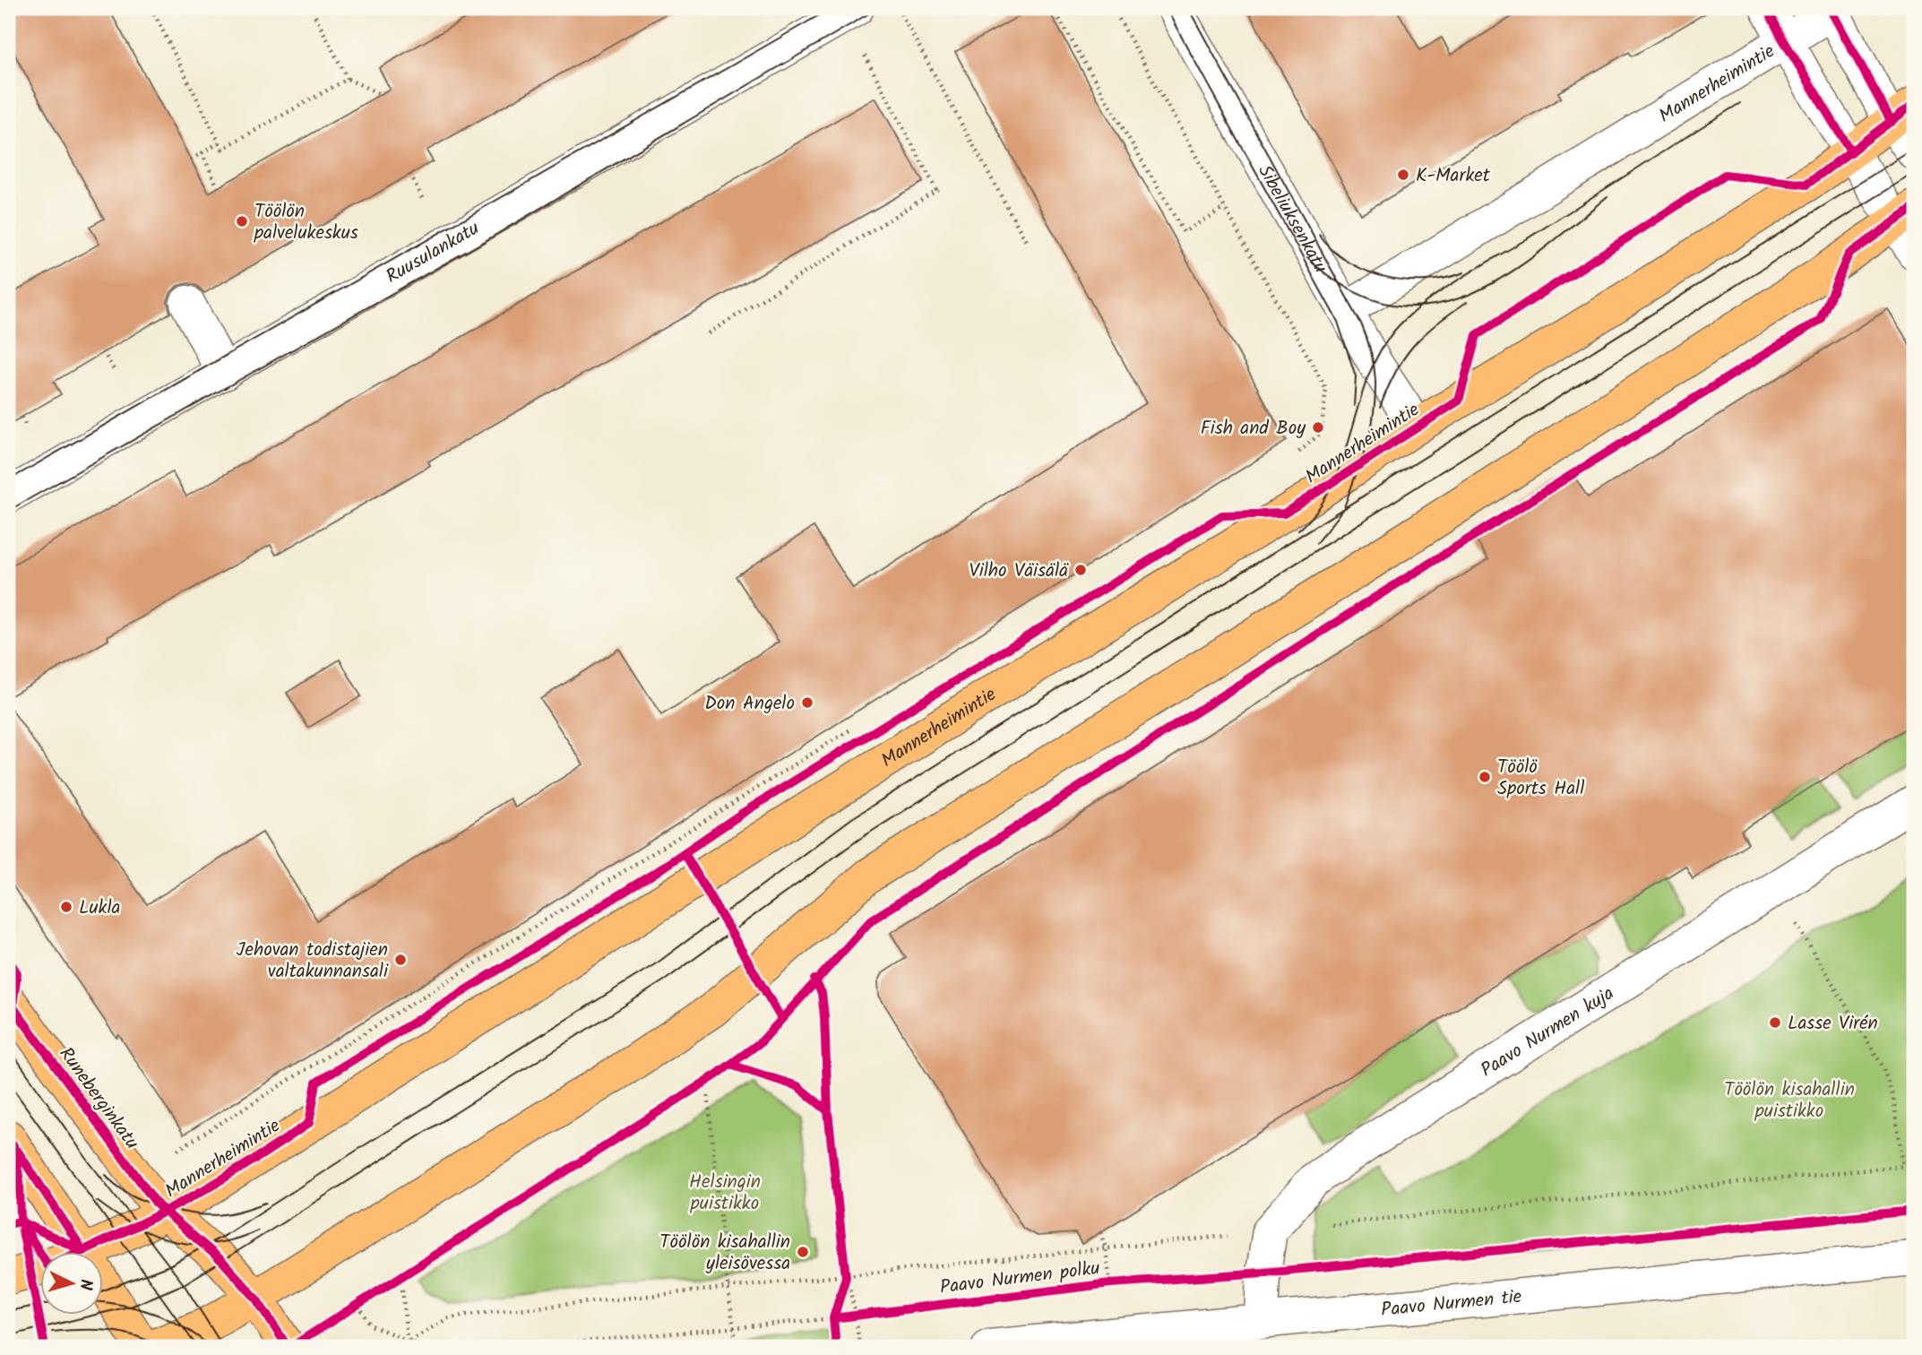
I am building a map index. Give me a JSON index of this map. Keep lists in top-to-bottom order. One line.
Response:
{"streets":{"main road":["Mannerheimintie","Runeberginkatu"],"street":["Sibeliuksenkatu","Ruusulankatu","Paavo Nurmen kuja","Paavo Nurmen tie"],"cycle path":["Paavo Nurmen polku"]},"crossings":[["Mannerheimintie","Sibeliuksenkatu"],["Mannerheimintie","Runeberginkatu"]],"parks":["Töölön kisahallin puistikko","Helsingin puistikko"],"places":["K-Market","Töölön palvelukeskus","Fish and Boy","Vilho Väisälä","Don Angelo","Töölö Sports Hall","Lukla","Jehovan todistajien valtakunnansali","Lasse Virén","Töölön kisahallin yleisövessa"],"north":"right"}
